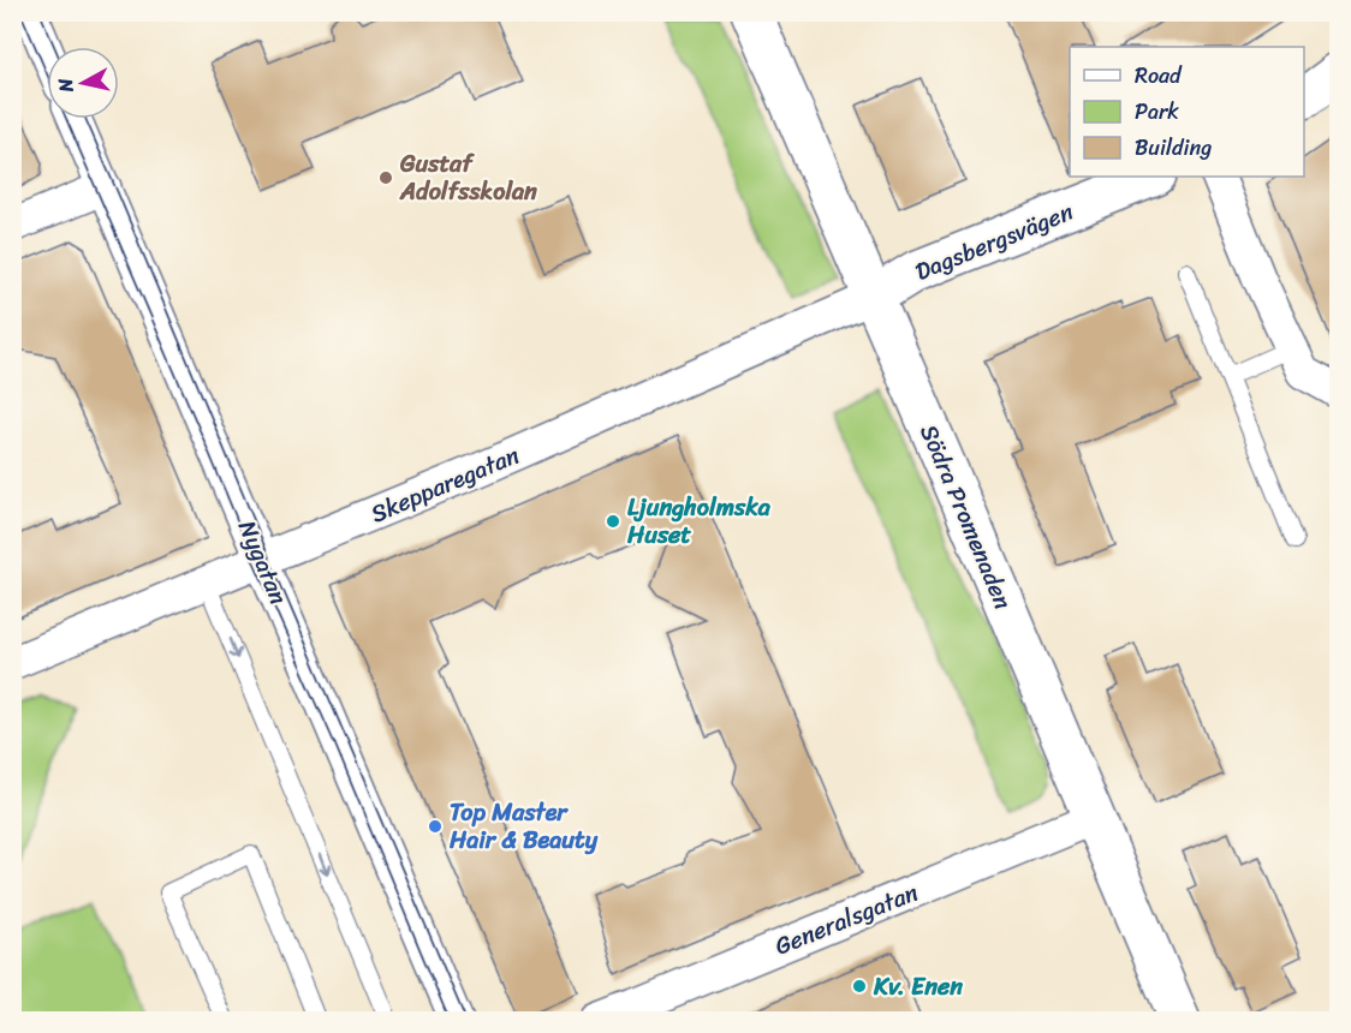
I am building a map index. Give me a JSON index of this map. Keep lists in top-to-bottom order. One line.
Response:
{"streets":{"main road":["Dagsbergsvägen","Södra Promenaden"],"street":["Skepparegatan","Nygatan","Generalsgatan"]},"crossings":[["Dagsbergsvägen","Skepparegatan"],["Dagsbergsvägen","Södra Promenaden"],["Skepparegatan","Södra Promenaden"],["Skepparegatan","Nygatan"],["Södra Promenaden","Generalsgatan"]],"places":["Gustaf Adolfsskolan","Ljungholmska Huset","Top Master Hair & Beauty","Kv. Enen"],"legend":["Road","Park","Building"],"north":"left"}
